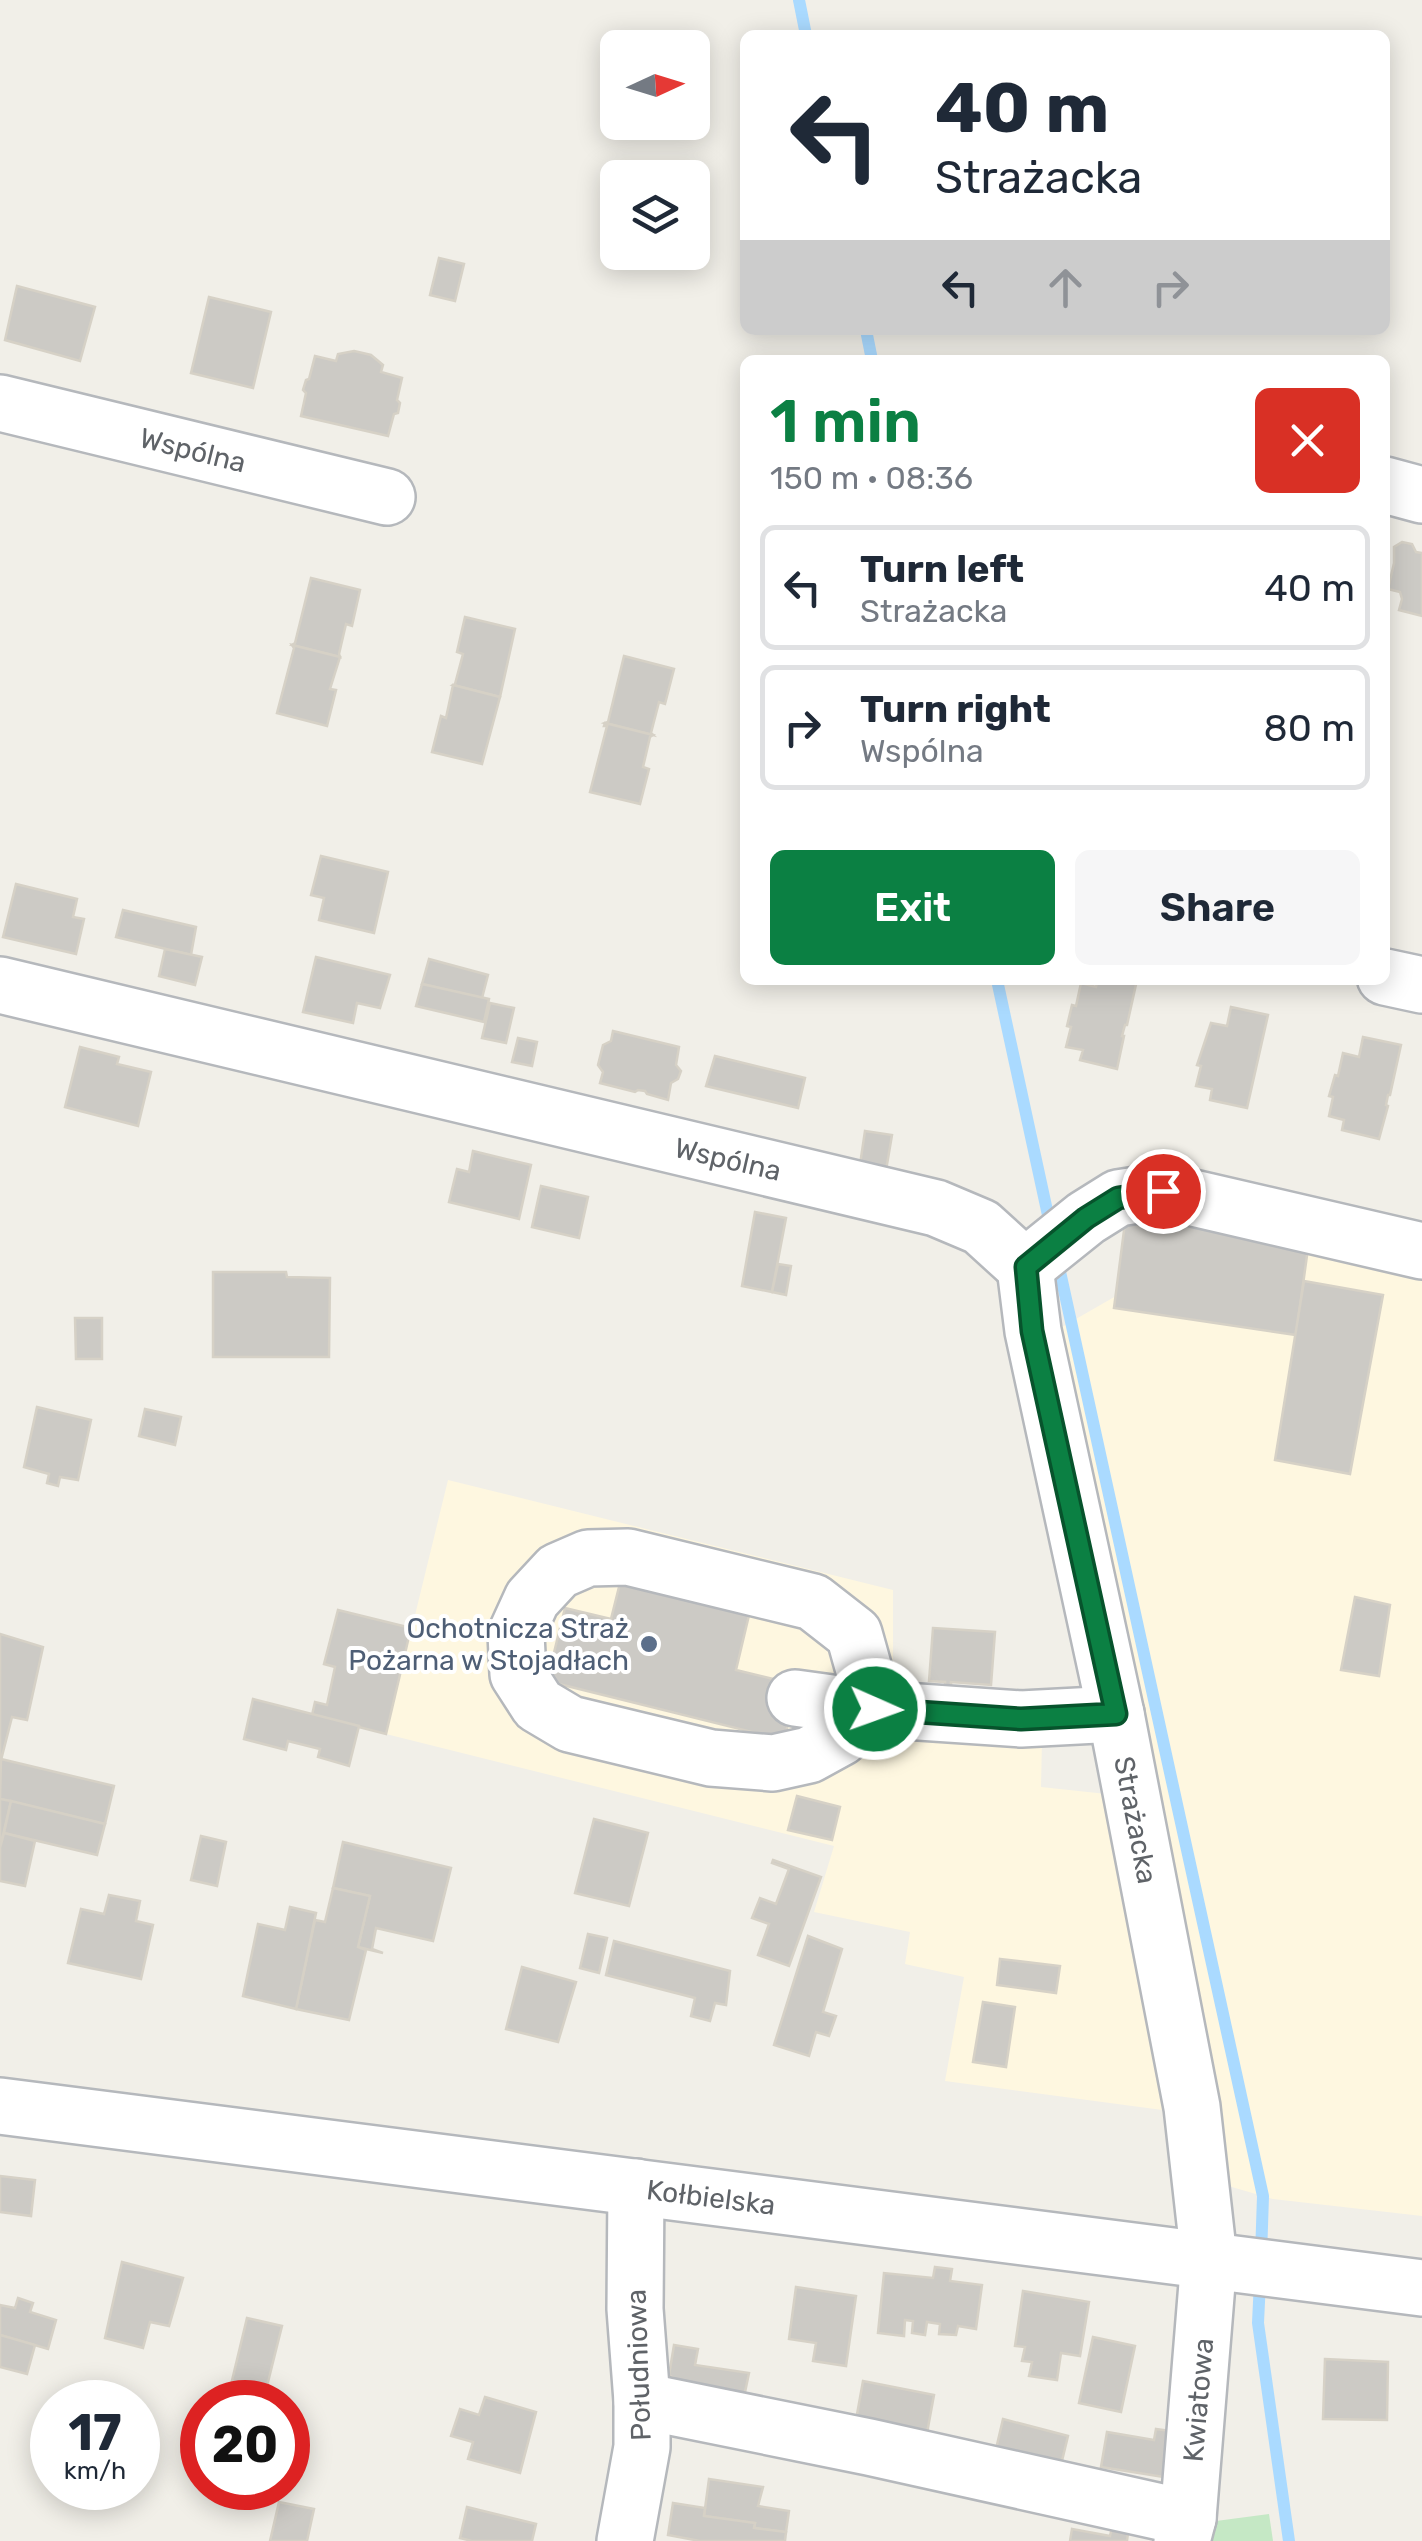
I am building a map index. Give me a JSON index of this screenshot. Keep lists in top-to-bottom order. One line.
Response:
{"streets":{"street":["Wspólna","Strażacka","Kołbielska","Południowa","Kwiatowa"]},"crossings":[["Wspólna","Strażacka"],["Strażacka","Kołbielska"],["Strażacka","Kwiatowa"],["Kołbielska","Południowa"],["Kołbielska","Kwiatowa"]],"places":["Ochotnicza Straż Pożarna w Stojadłach"],"north":"right","page":{"turn":["40 m","Strażacka"],"heading":["1 min","150 m · 08:36"],"list":[{"name":"Turn left","note":"Strażacka","value":"40 m"},{"name":"Turn right","note":"Wspólna","value":"80 m"}],"buttons":["Exit","Share"],"speed":"17 km/h","limit":"20"}}
